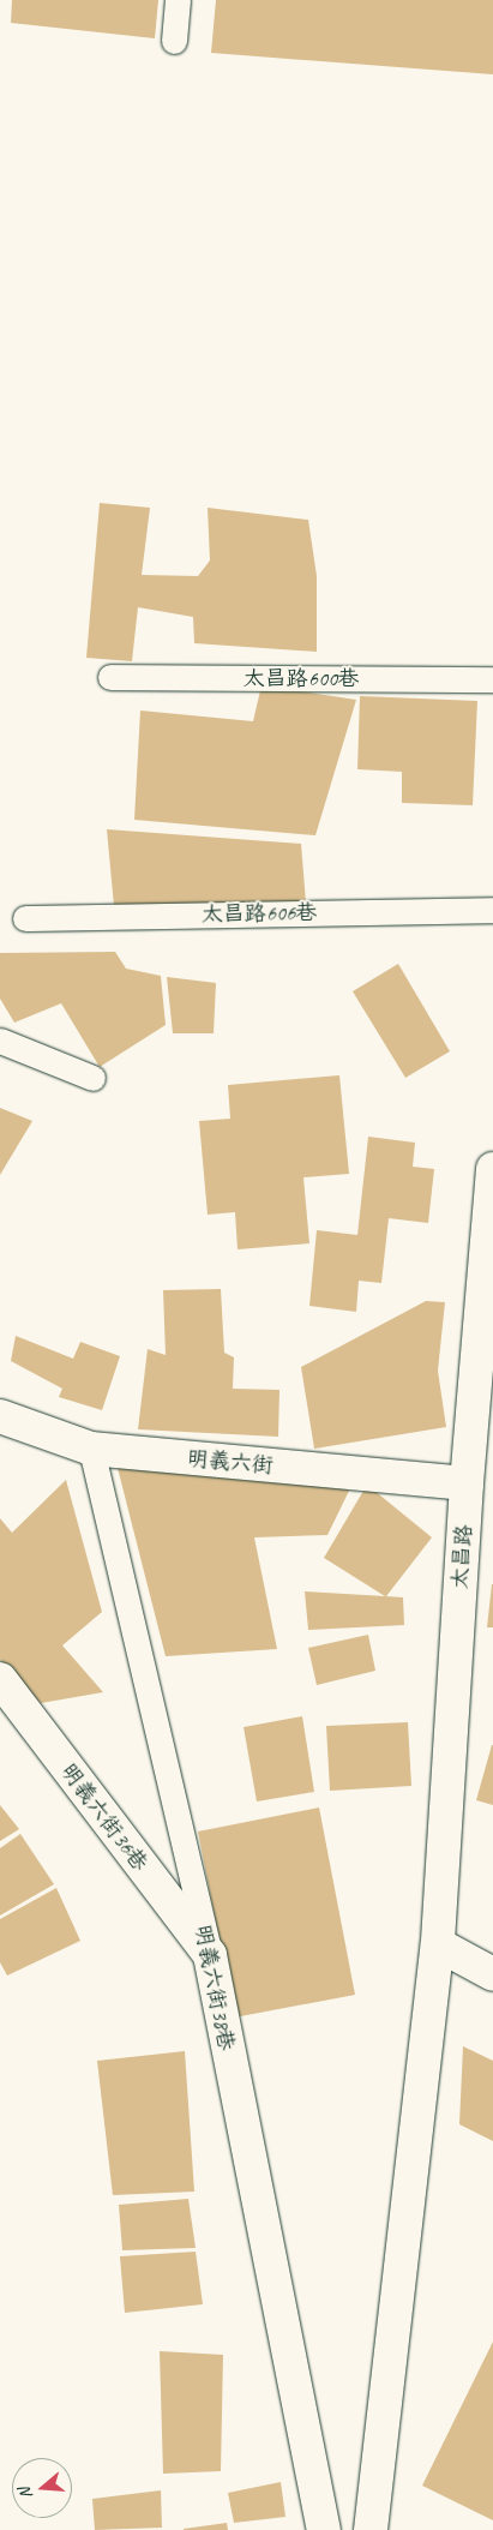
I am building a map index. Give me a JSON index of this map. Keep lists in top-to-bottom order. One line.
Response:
{"streets":{"street":["明義六街","太昌路","明義六街36巷","明義六街38巷"],"lane":["太昌路600巷","太昌路606巷"]},"crossings":[["明義六街","太昌路"],["明義六街","明義六街38巷"],["明義六街36巷","明義六街38巷"]],"north":"left"}
